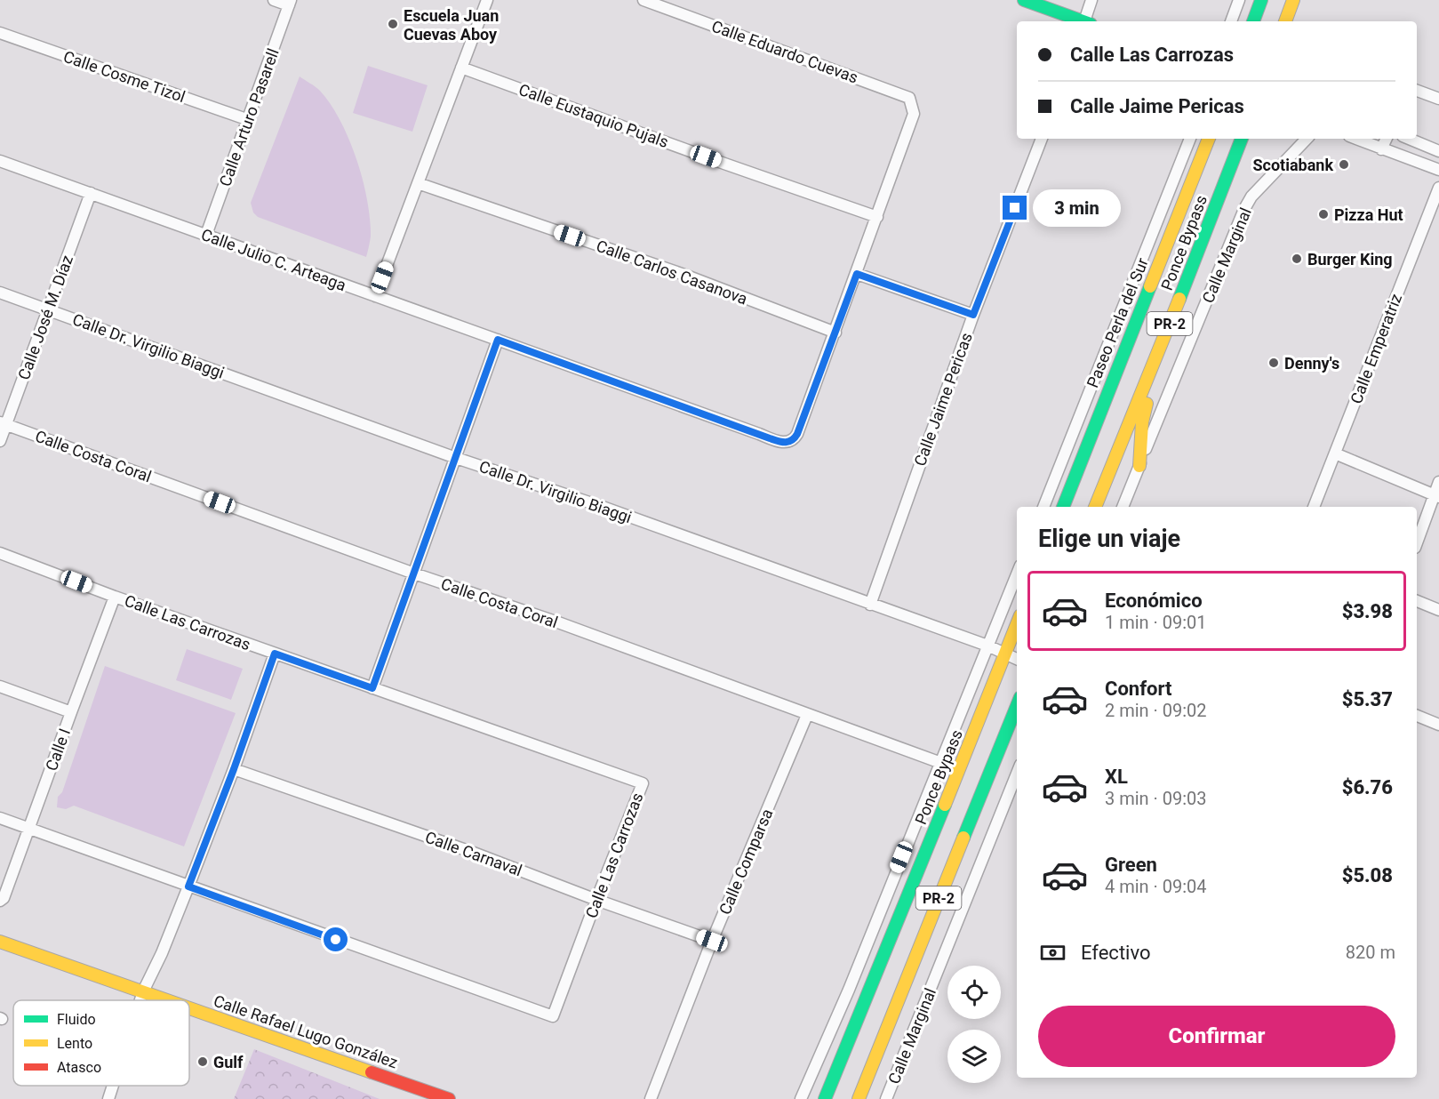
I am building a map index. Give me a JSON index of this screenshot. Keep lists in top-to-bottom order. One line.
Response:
{"streets":{"main road":["Ponce Bypass","PR-2","Calle Rafael Lugo González"],"street":["Calle Eduardo Cuevas","Calle Cosme Tizol","Calle Eustaquio Pujals","Calle Arturo Pasarell","Calle Marginal","Calle Julio C. Arteaga","Calle Carlos Casanova","Calle José M. Díaz","Paseo Perla del Sur","Calle Dr. Virgilio Biaggi","Calle Emperatriz","Calle Jaime Pericas","Calle Costa Coral","Calle Las Carrozas","Calle I","Calle Carnaval","Calle Comparsa"]},"crossings":[["Calle Eduardo Cuevas","Calle Julio C. Arteaga"],["Calle Cosme Tizol","Calle Arturo Pasarell"],["Calle Eustaquio Pujals","Calle Julio C. Arteaga"],["Calle Arturo Pasarell","Calle Julio C. Arteaga"],["Ponce Bypass","Calle Dr. Virgilio Biaggi"],["Calle Julio C. Arteaga","Calle Carlos Casanova"],["Calle Julio C. Arteaga","Calle José M. Díaz"],["Calle José M. Díaz","Calle Dr. Virgilio Biaggi"],["Calle José M. Díaz","Calle Costa Coral"],["Calle Dr. Virgilio Biaggi","Calle Jaime Pericas"],["Calle Costa Coral","Calle Comparsa"],["Calle Las Carrozas","Calle I"],["Calle Las Carrozas","Calle Carnaval"],["Calle Carnaval","Calle Comparsa"]],"places":["Escuela Juan Cuevas Aboy","Scotiabank","Pizza Hut","Burger King","Denny's","Gulf"],"legend":["Fluido","Lento","Atasco"],"page":{"banner":["Calle Las Carrozas","Calle Jaime Pericas"],"bubble":"3 min","heading":"Elige un viaje","list":[{"name":"Económico","note":"1 min · 09:01","value":"$3.98"},{"name":"Confort","note":"2 min · 09:02","value":"$5.37"},{"name":"XL","note":"3 min · 09:03","value":"$6.76"},{"name":"Green","note":"4 min · 09:04","value":"$5.08"}],"pay":["Efectivo","820 m"],"buttons":"Confirmar"}}
